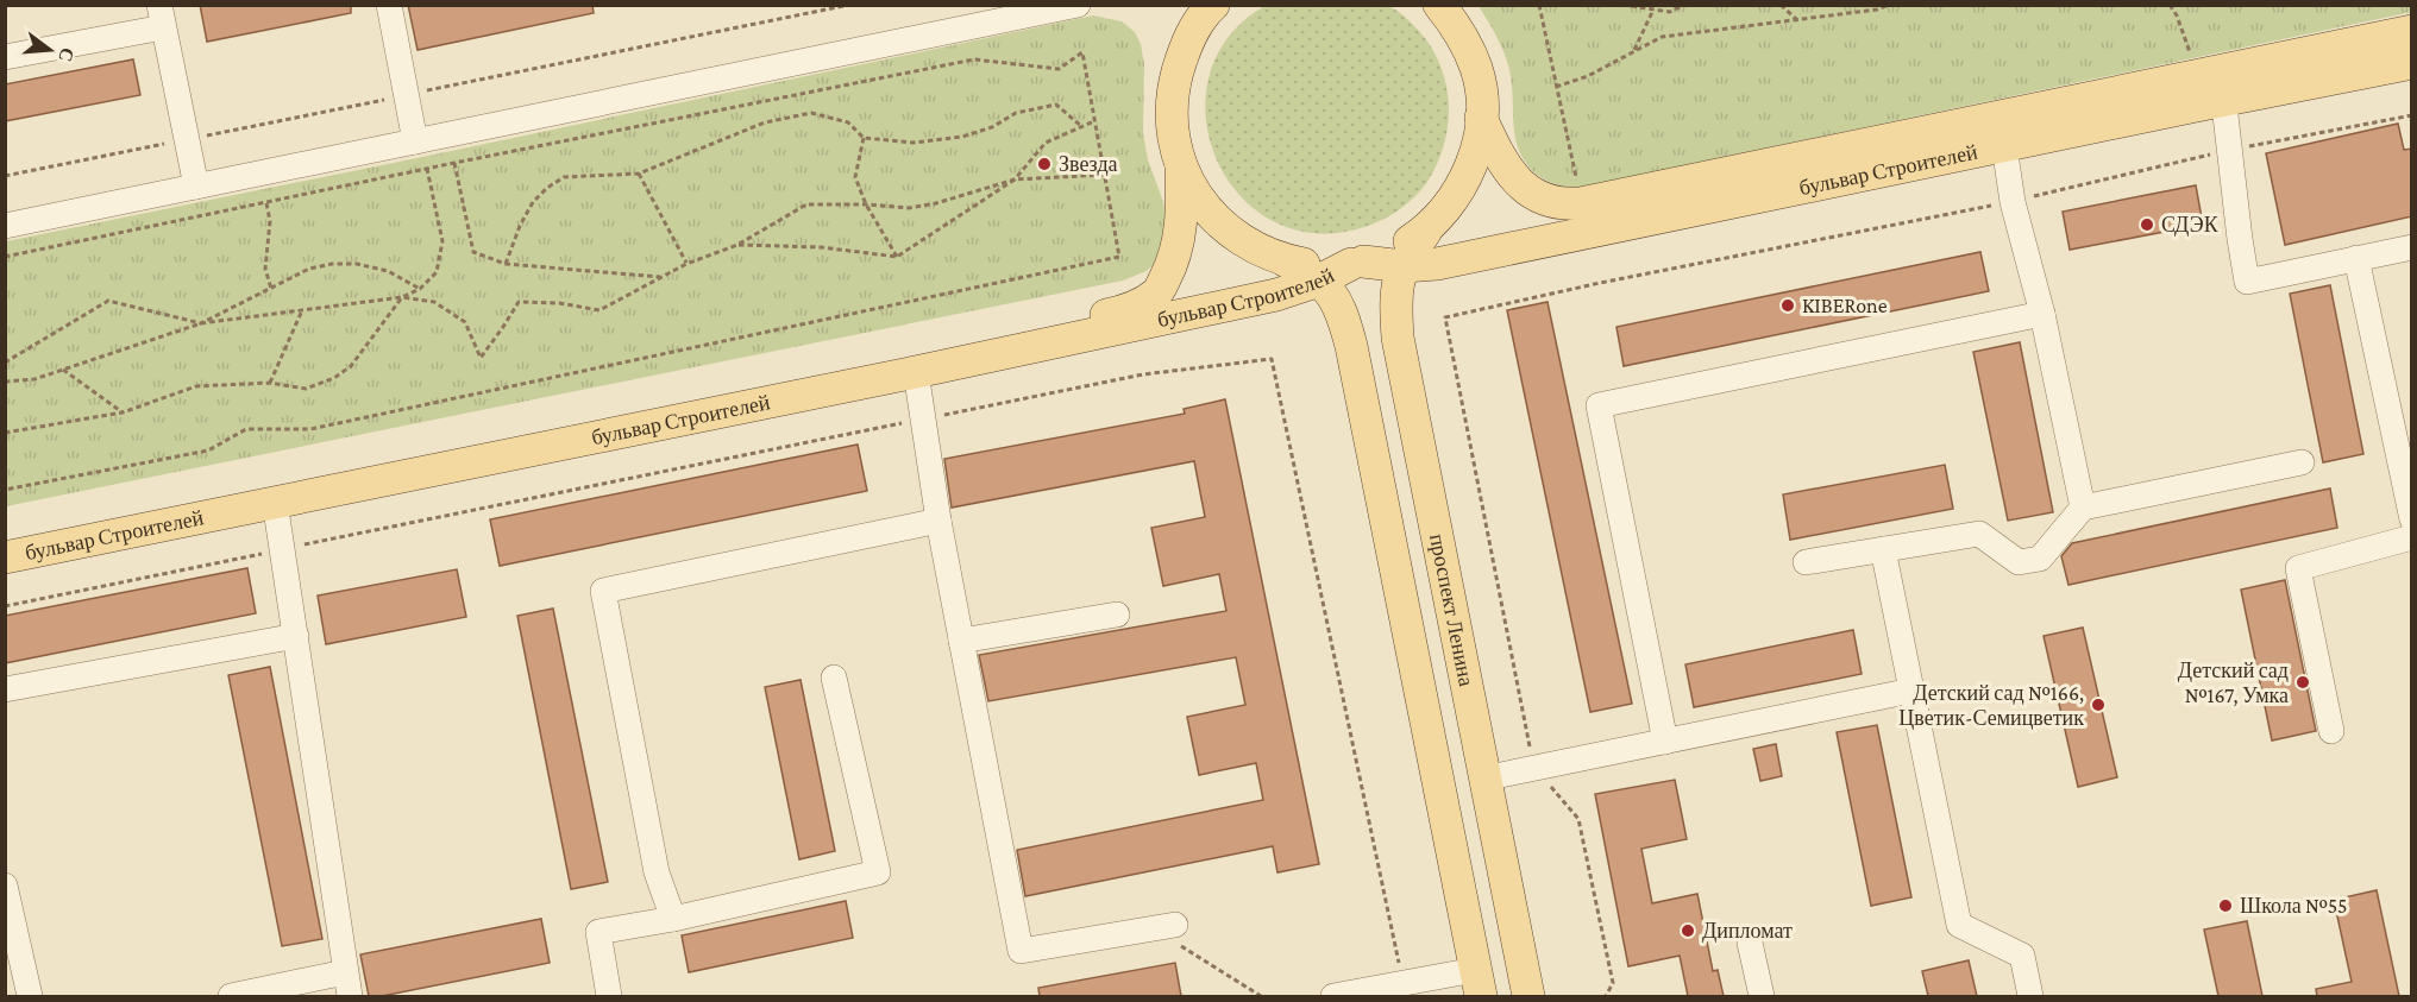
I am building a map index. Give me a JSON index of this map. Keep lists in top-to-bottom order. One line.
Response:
{"streets":{"main road":["бульвар Строителей","проспект Ленина"]},"crossings":[["бульвар Строителей","проспект Ленина"]],"places":["Звезда","СДЭК","KIBERone","Детский сад №167, Умка","Детский сад №166, Цветик-Семицветик","Школа №55","Дипломат"],"north":"right"}
